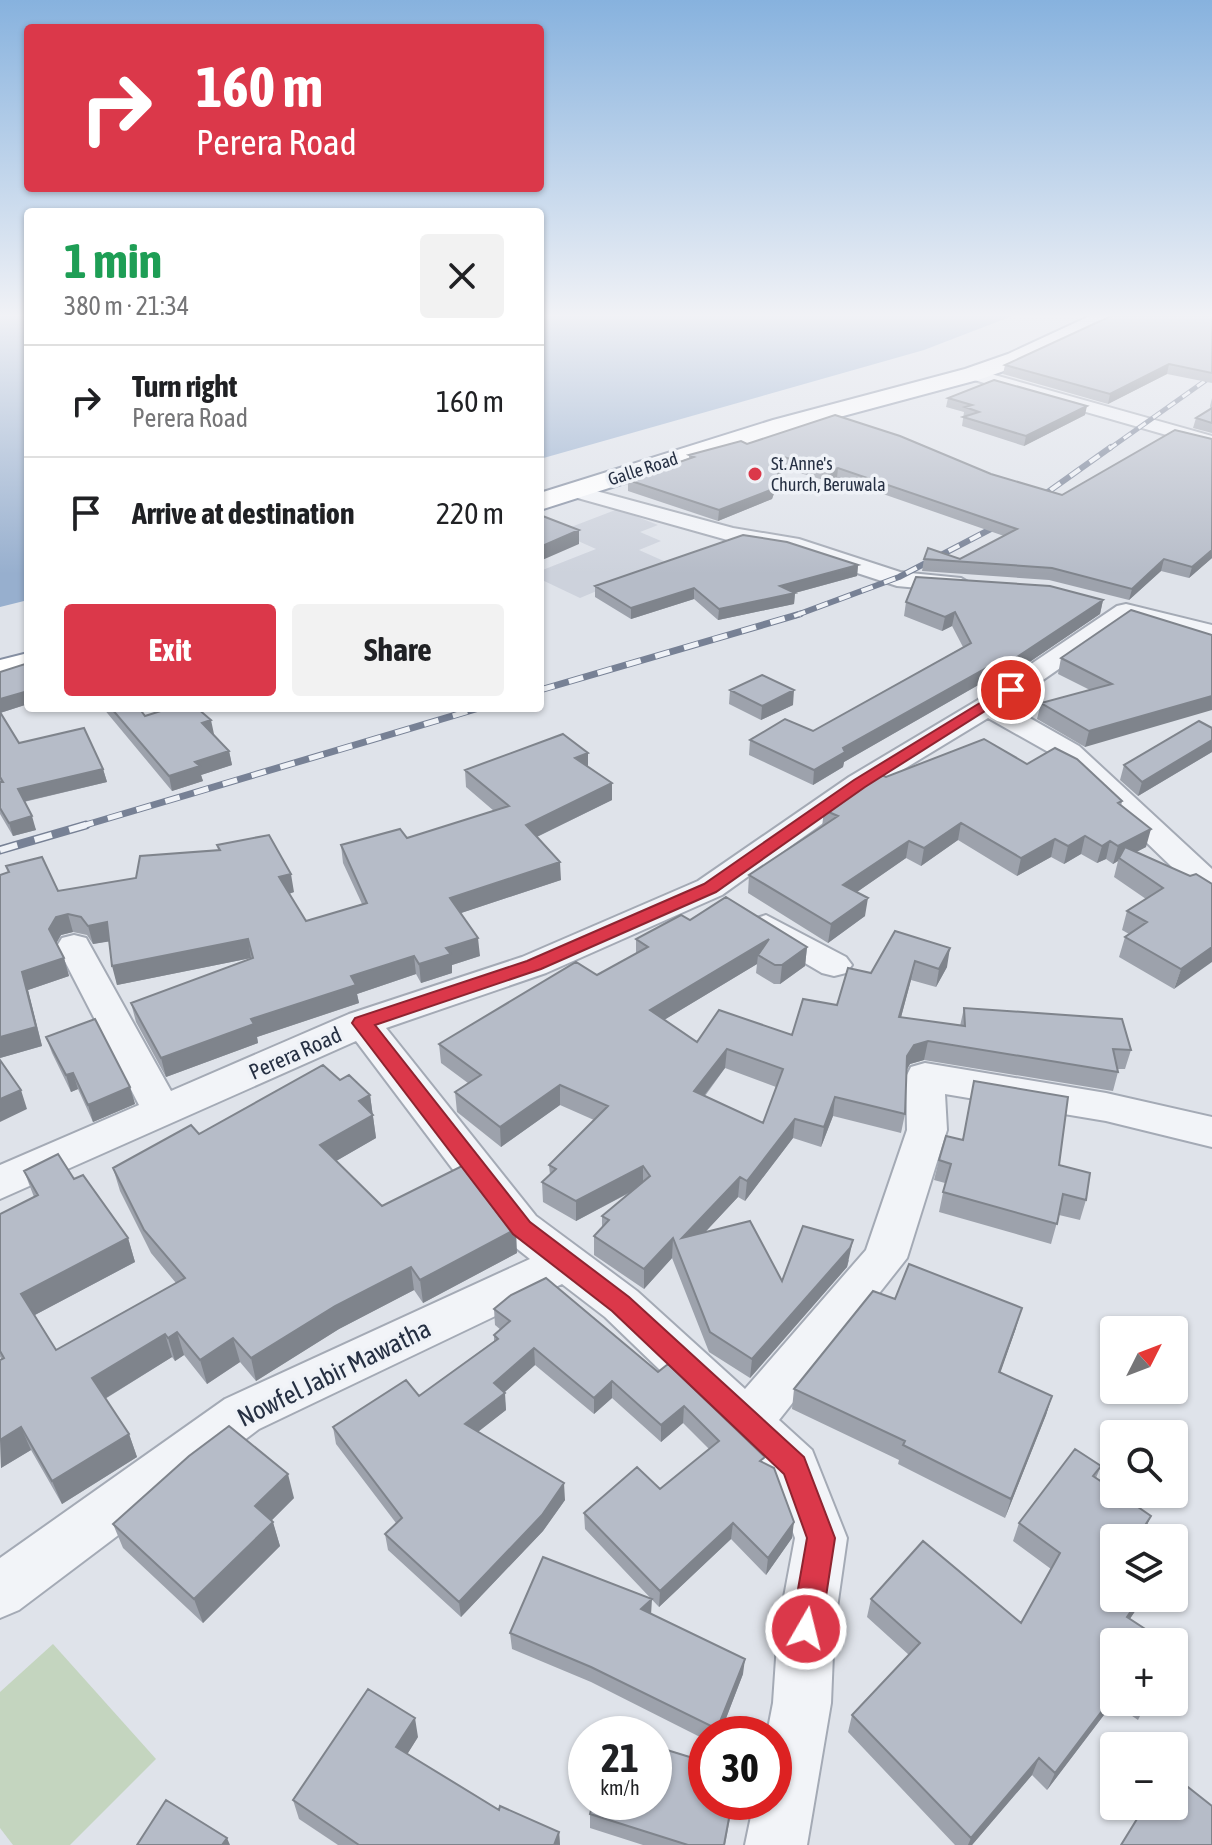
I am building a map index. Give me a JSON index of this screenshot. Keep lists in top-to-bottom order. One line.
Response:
{"streets":{"highway":["Galle Road"],"street":["Perera Road","Nowfel Jabir Mawatha"]},"places":["St. Anne's Church, Beruwala"],"north":"top right","page":{"turn":["160 m","Perera Road"],"heading":["1 min","380 m · 21:34"],"list":[{"name":"Turn right","note":"Perera Road","value":"160 m"},{"name":"Arrive at destination","value":"220 m"}],"buttons":["Exit","Share"],"map_buttons":["+","−"],"speed":"21 km/h","limit":"30"}}
